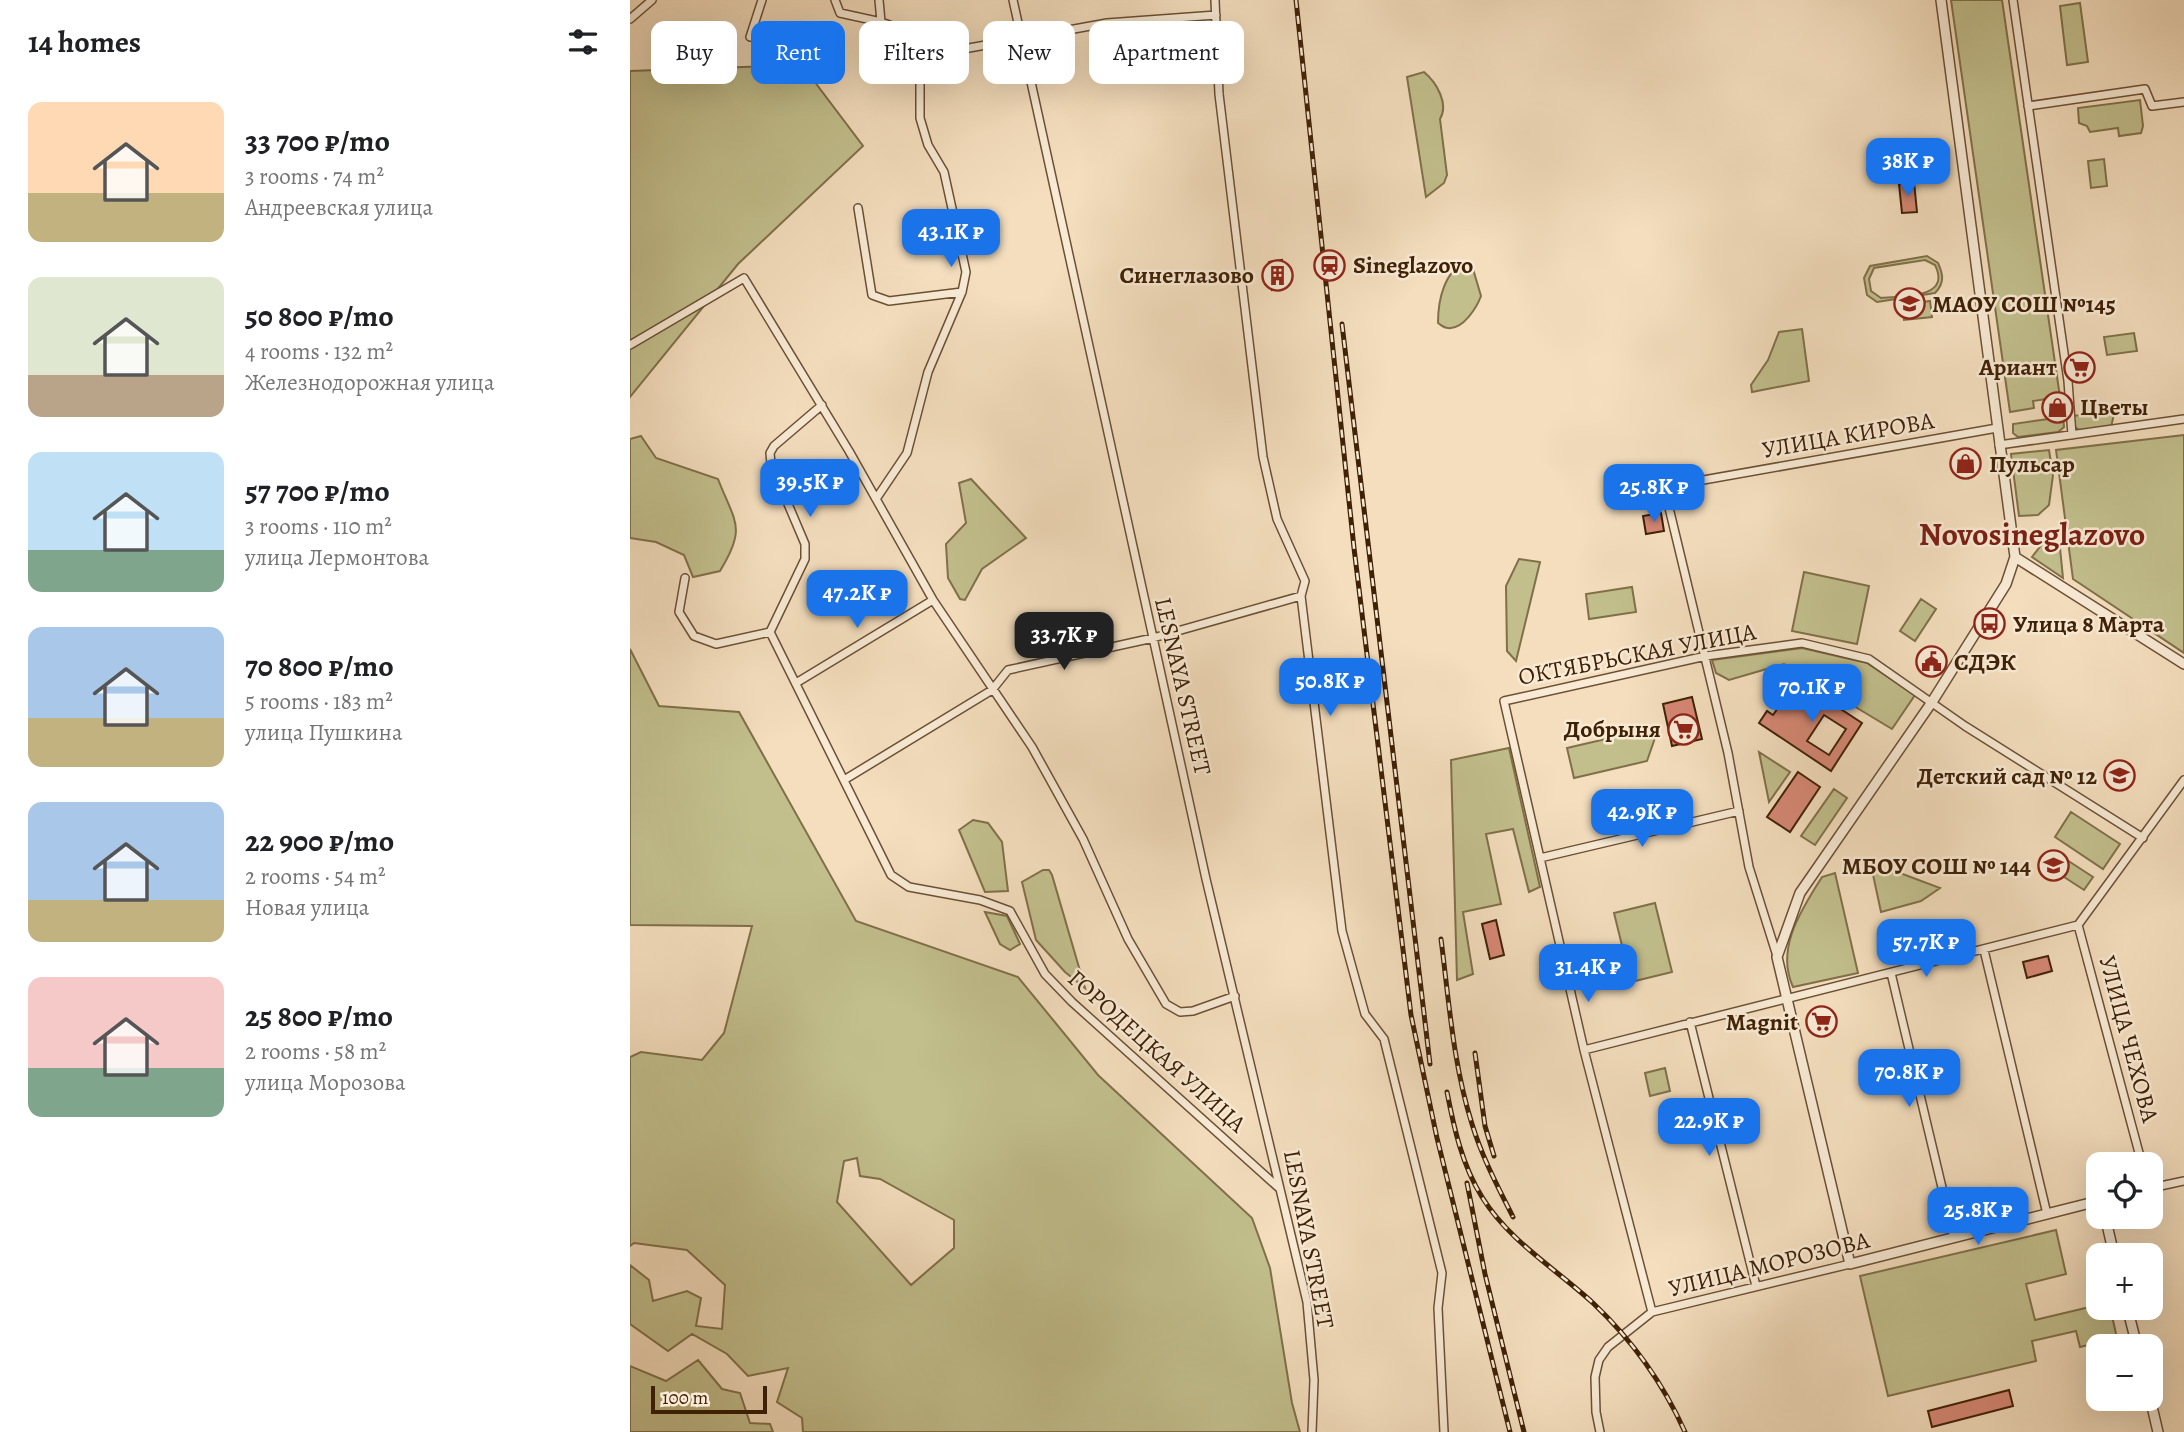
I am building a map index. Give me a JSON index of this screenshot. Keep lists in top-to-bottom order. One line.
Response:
{"streets":{"street":["УЛИЦА КИРОВА","ОКТЯБРЬСКАЯ УЛИЦА","LESNAYA STREET","УЛИЦА ЧЕХОВА","ГОРОДЕЦКАЯ УЛИЦА","УЛИЦА МОРОЗОВА"]},"crossings":[["УЛИЦА КИРОВА","ОКТЯБРЬСКАЯ УЛИЦА"],["LESNAYA STREET","ГОРОДЕЦКАЯ УЛИЦА"]],"districts":["Novosineglazovo"],"places":{"station":["Sineglazovo"],"building":["Синеглазово"],"school or university":["МАОУ СОШ №145","Детский сад № 12","МБОУ СОШ № 144"],"supermarket":["Ариант","Добрыня","Magnit"],"shop":["Цветы","Пульсар"],"bus stop":["Улица 8 Марта"],"public building":["СДЭК"]},"scale_bar":"100 m","page":{"heading":"14 homes","chip":["Buy","Rent","Filters","New","Apartment"],"list":[{"name":"33 700 ₽/mo","note":"3 rooms · 74 m² · Андреевская улица"},{"name":"50 800 ₽/mo","note":"4 rooms · 132 m² · Железнодорожная улица"},{"name":"57 700 ₽/mo","note":"3 rooms · 110 m² · улица Лермонтова"},{"name":"70 800 ₽/mo","note":"5 rooms · 183 m² · улица Пушкина"},{"name":"22 900 ₽/mo","note":"2 rooms · 54 m² · Новая улица"},{"name":"25 800 ₽/mo","note":"2 rooms · 58 m² · улица Морозова"}],"price":["38K ₽","43.1K ₽","39.5K ₽","25.8K ₽","47.2K ₽","33.7K ₽","50.8K ₽","70.1K ₽","42.9K ₽","57.7K ₽","31.4K ₽","70.8K ₽","22.9K ₽","25.8K ₽"],"map_buttons":["+","−"],"scale":"100 m"}}
